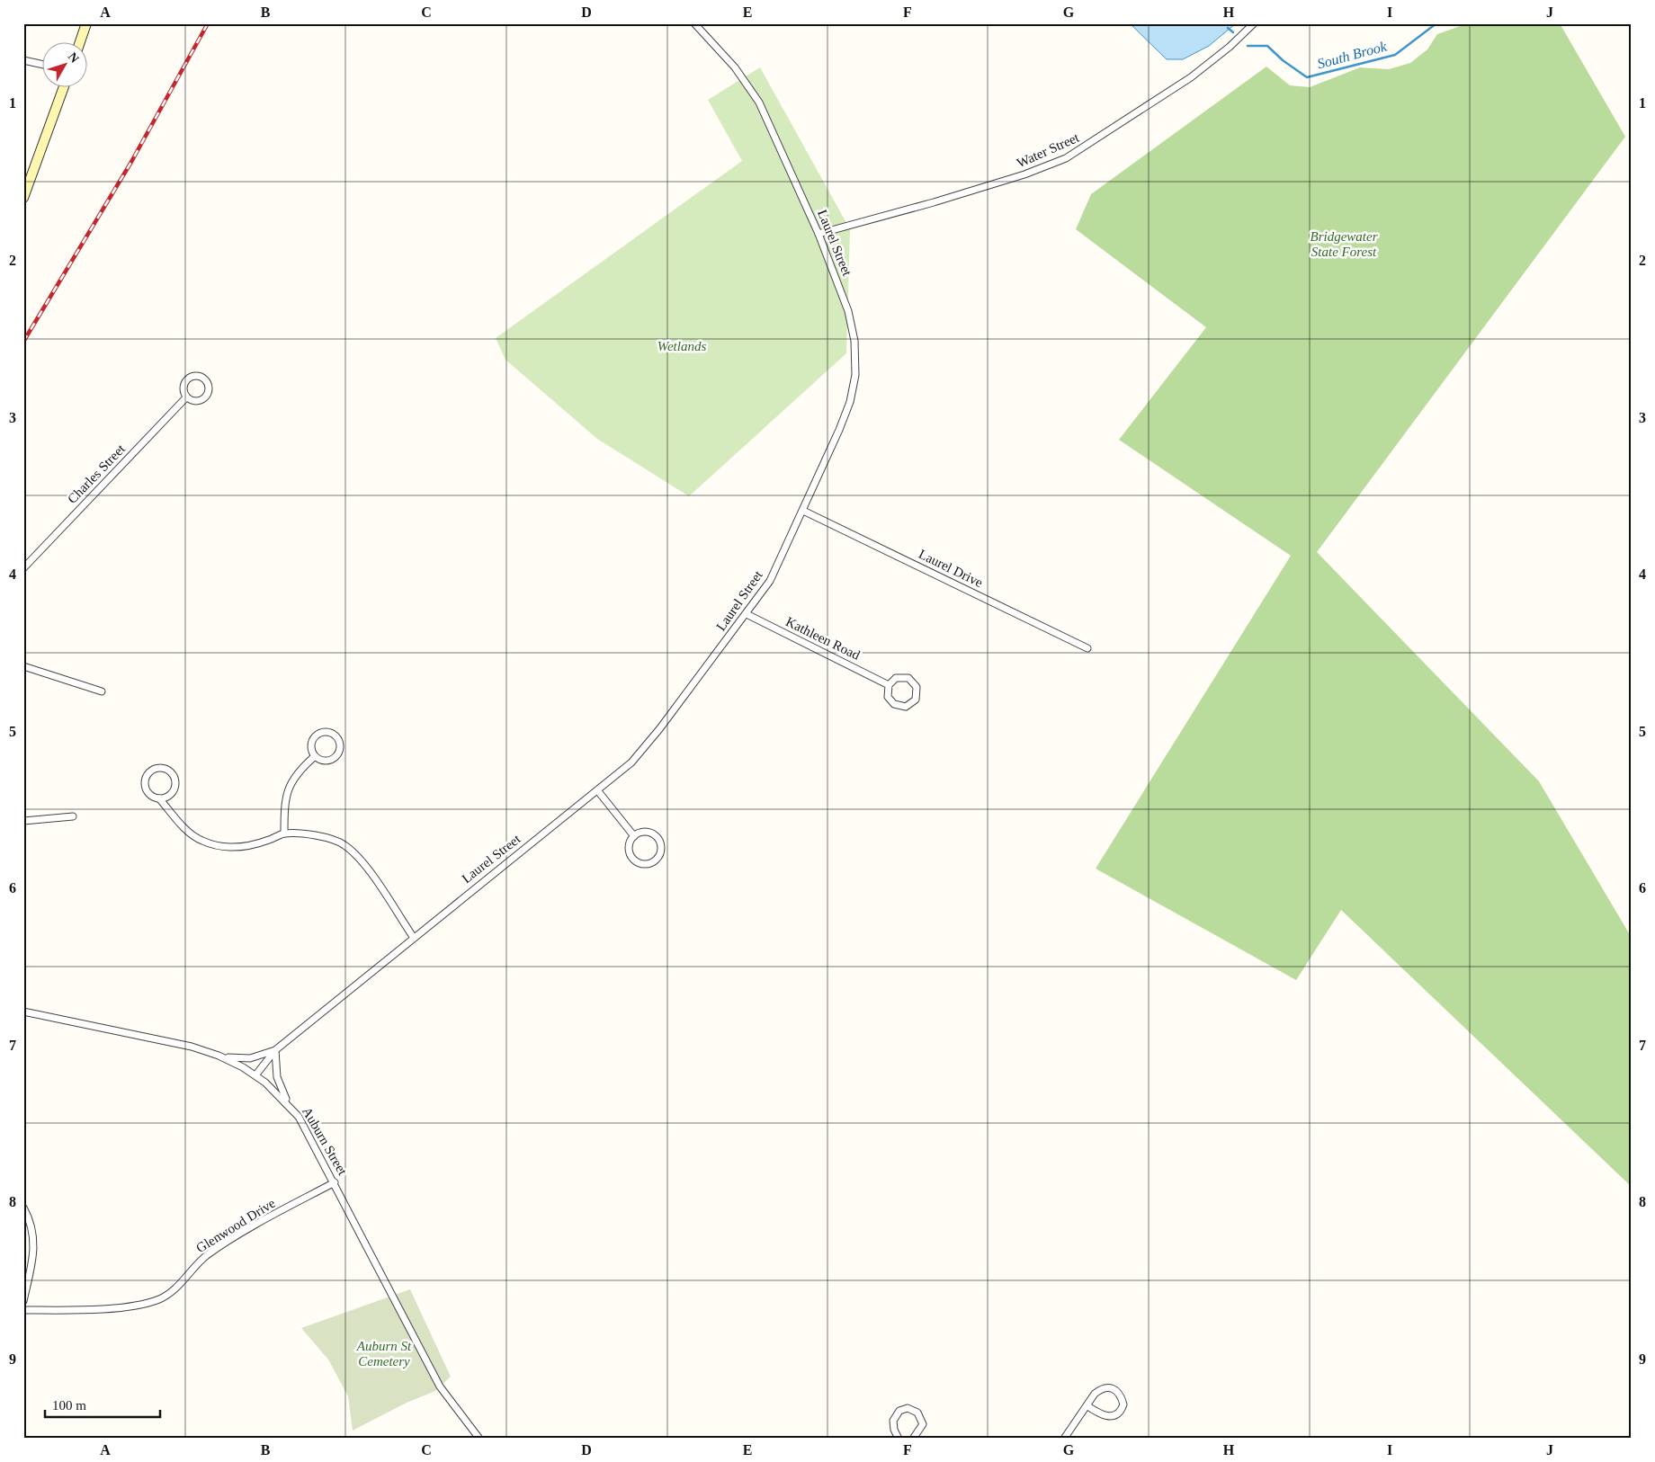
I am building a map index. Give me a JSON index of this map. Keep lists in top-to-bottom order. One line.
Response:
{"streets":{"street":["Water Street","Laurel Street","Charles Street","Laurel Drive","Kathleen Road","Auburn Street","Glenwood Drive"]},"crossings":[["Water Street","Laurel Street"],["Laurel Street","Laurel Drive"],["Laurel Street","Kathleen Road"],["Laurel Street","Auburn Street"],["Auburn Street","Glenwood Drive"]],"water":["South Brook"],"parks":["Bridgewater State Forest","Wetlands","Auburn St Cemetery"],"scale_bar":"100 m","north":"top right","grid":{"columns":["A","B","C","D","E","F","G","H","I","J"],"rows":["1","2","3","4","5","6","7","8","9"]}}
